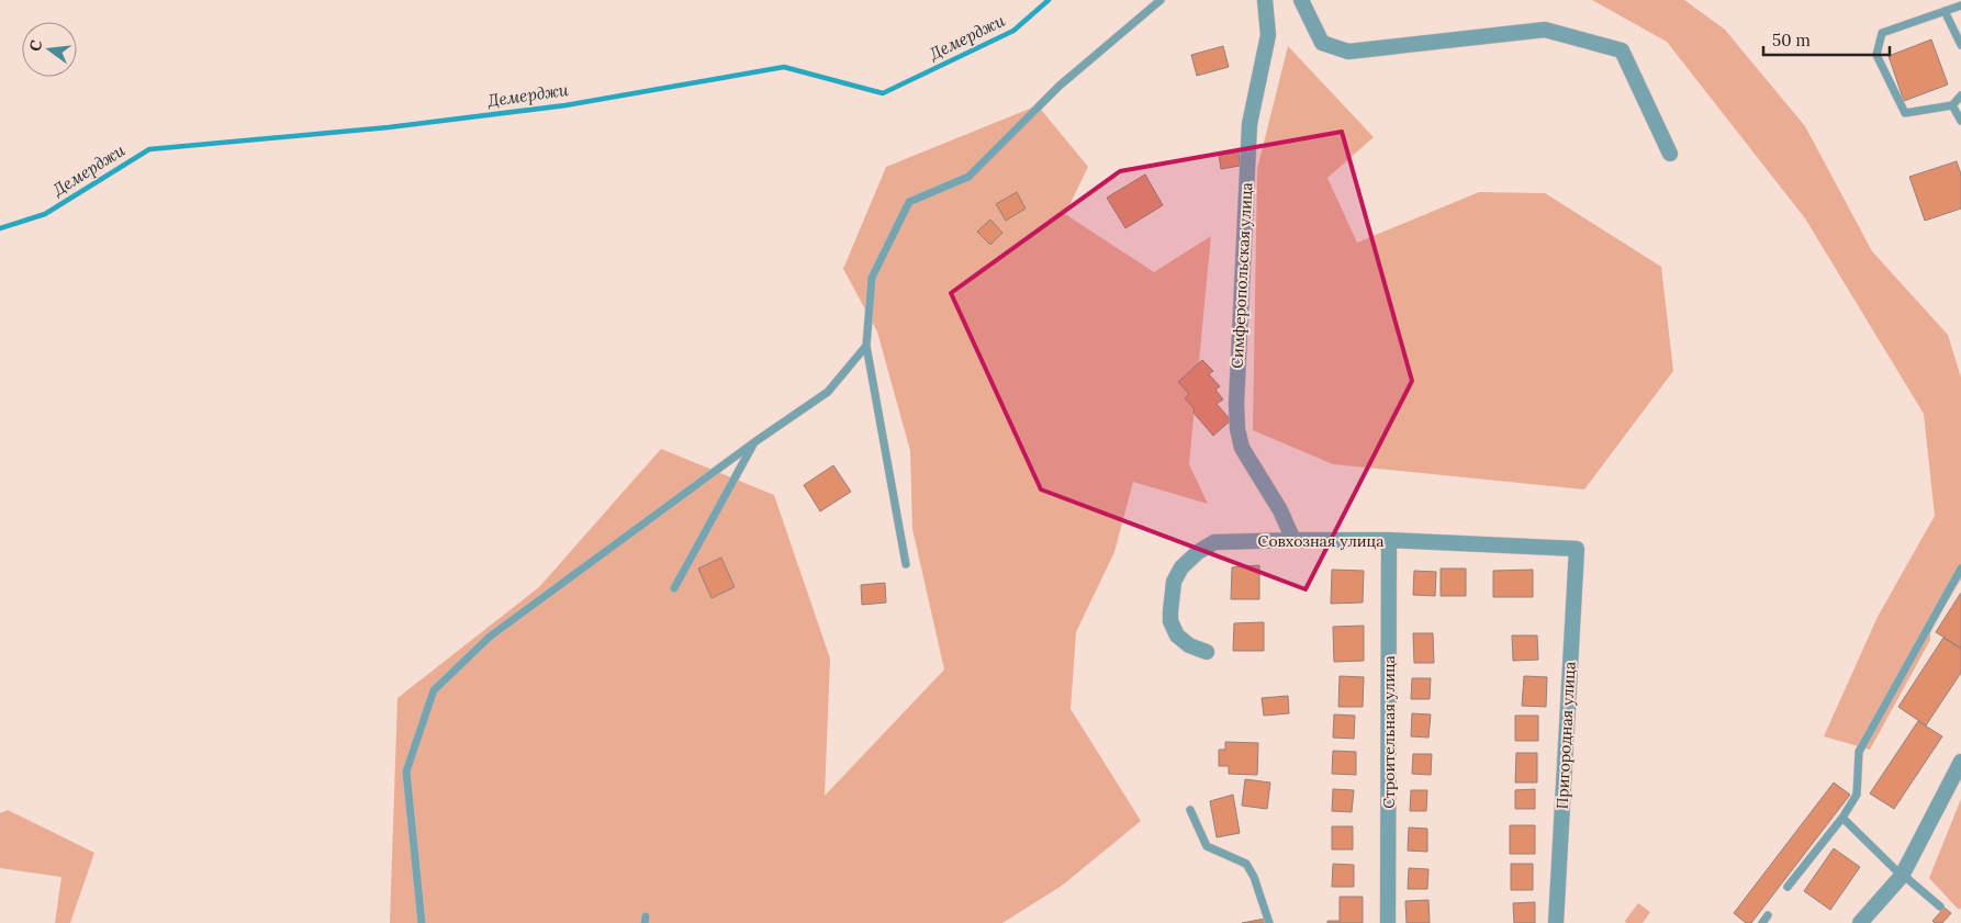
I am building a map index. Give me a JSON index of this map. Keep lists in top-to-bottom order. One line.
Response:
{"streets":{"street":["Симферопольская улица","Совхозная улица","Строительная улица","Пригородная улица"]},"crossings":[["Симферопольская улица","Совхозная улица"],["Совхозная улица","Строительная улица"],["Совхозная улица","Пригородная улица"]],"water":["Демерджи"],"scale_bar":"50 m","north":"left"}
